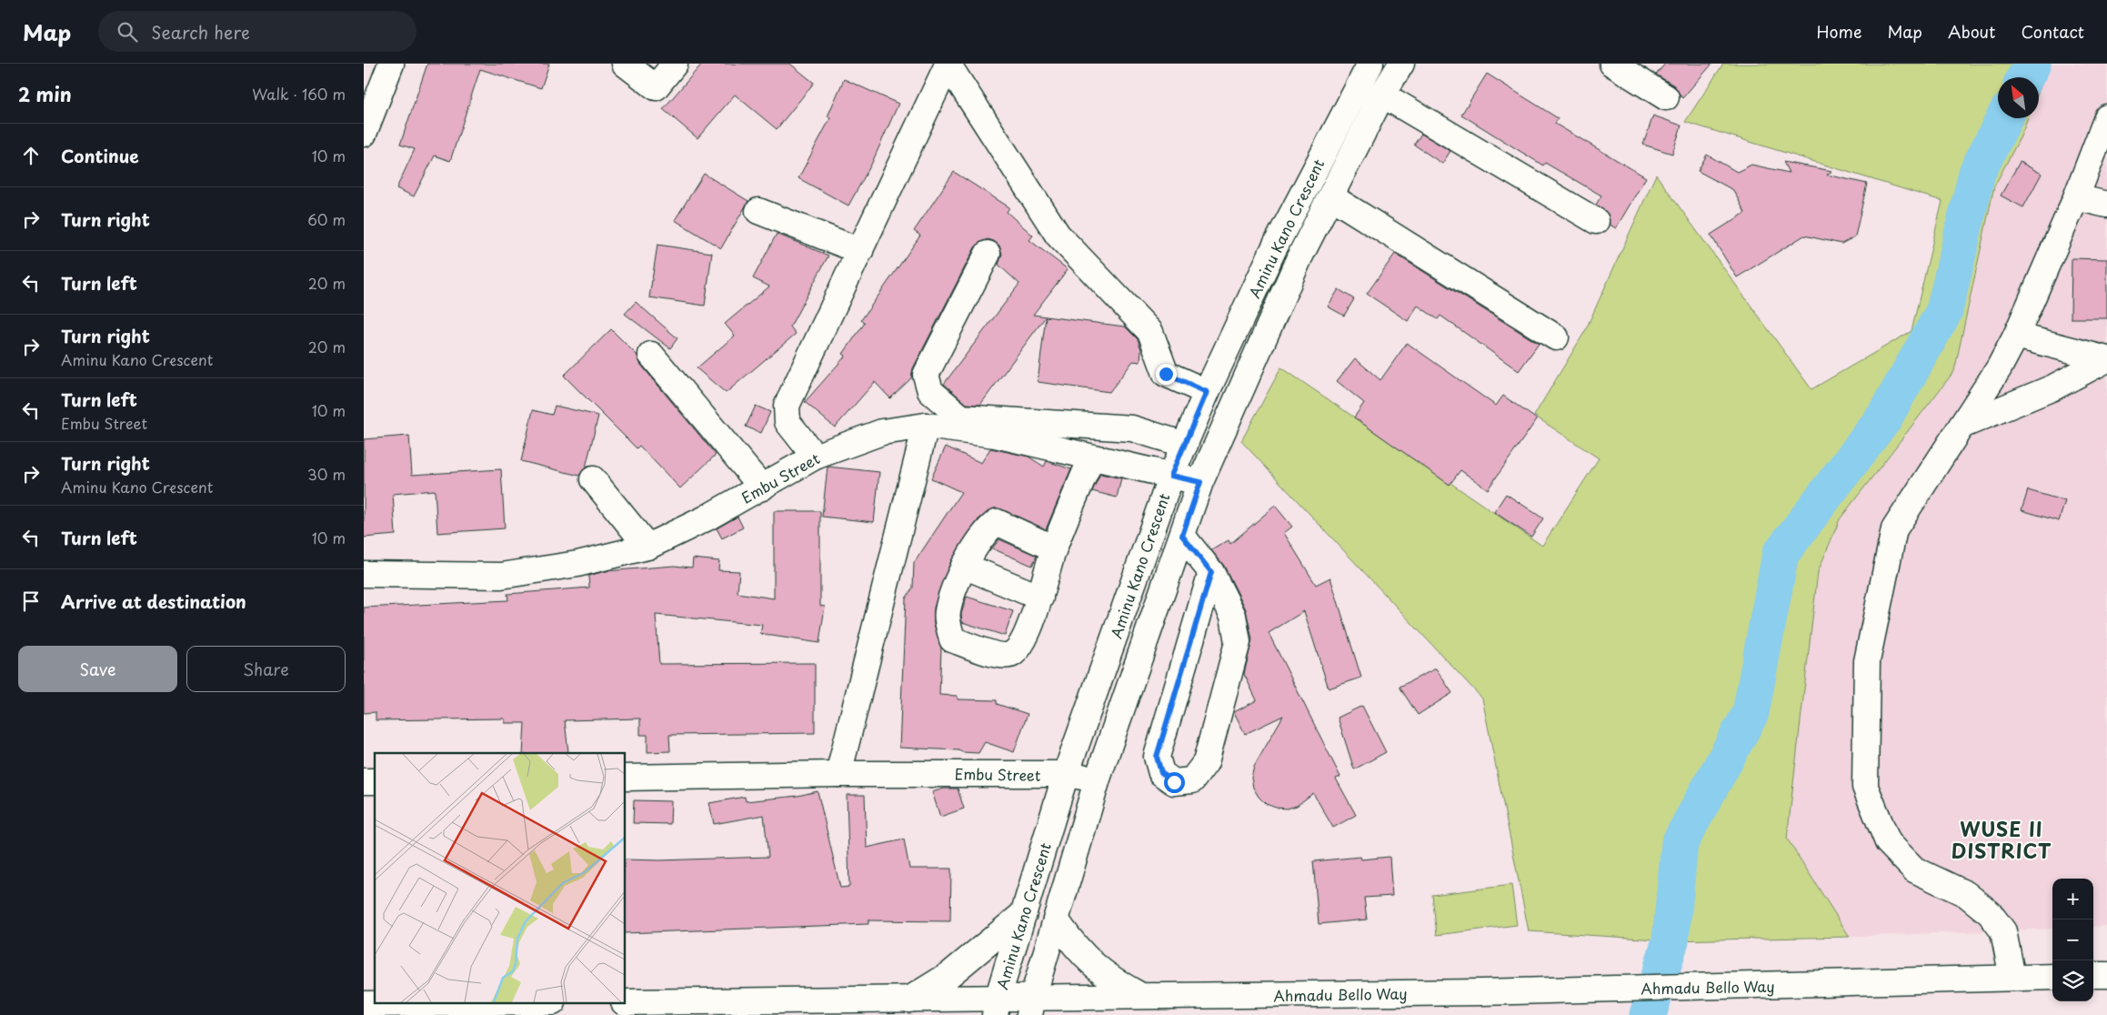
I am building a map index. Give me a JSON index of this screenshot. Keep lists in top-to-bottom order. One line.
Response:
{"streets":{"street":["Aminu Kano Crescent","Embu Street","Ahmadu Bello Way"]},"crossings":[["Aminu Kano Crescent","Embu Street"],["Aminu Kano Crescent","Ahmadu Bello Way"]],"districts":["WUSE II DISTRICT"],"north":"top left","page":{"header":"Map","search":"Search here","nav":["Home","Map","About","Contact"],"heading":["2 min","Walk · 160 m"],"list":[["Continue","10 m"],["Turn right","60 m"],["Turn left","20 m"],["Turn right","Aminu Kano Crescent","20 m"],["Turn left","Embu Street","10 m"],["Turn right","Aminu Kano Crescent","30 m"],["Turn left","10 m"],"Arrive at destination"],"buttons":["Save","Share"],"map_buttons":["+","−"]}}
